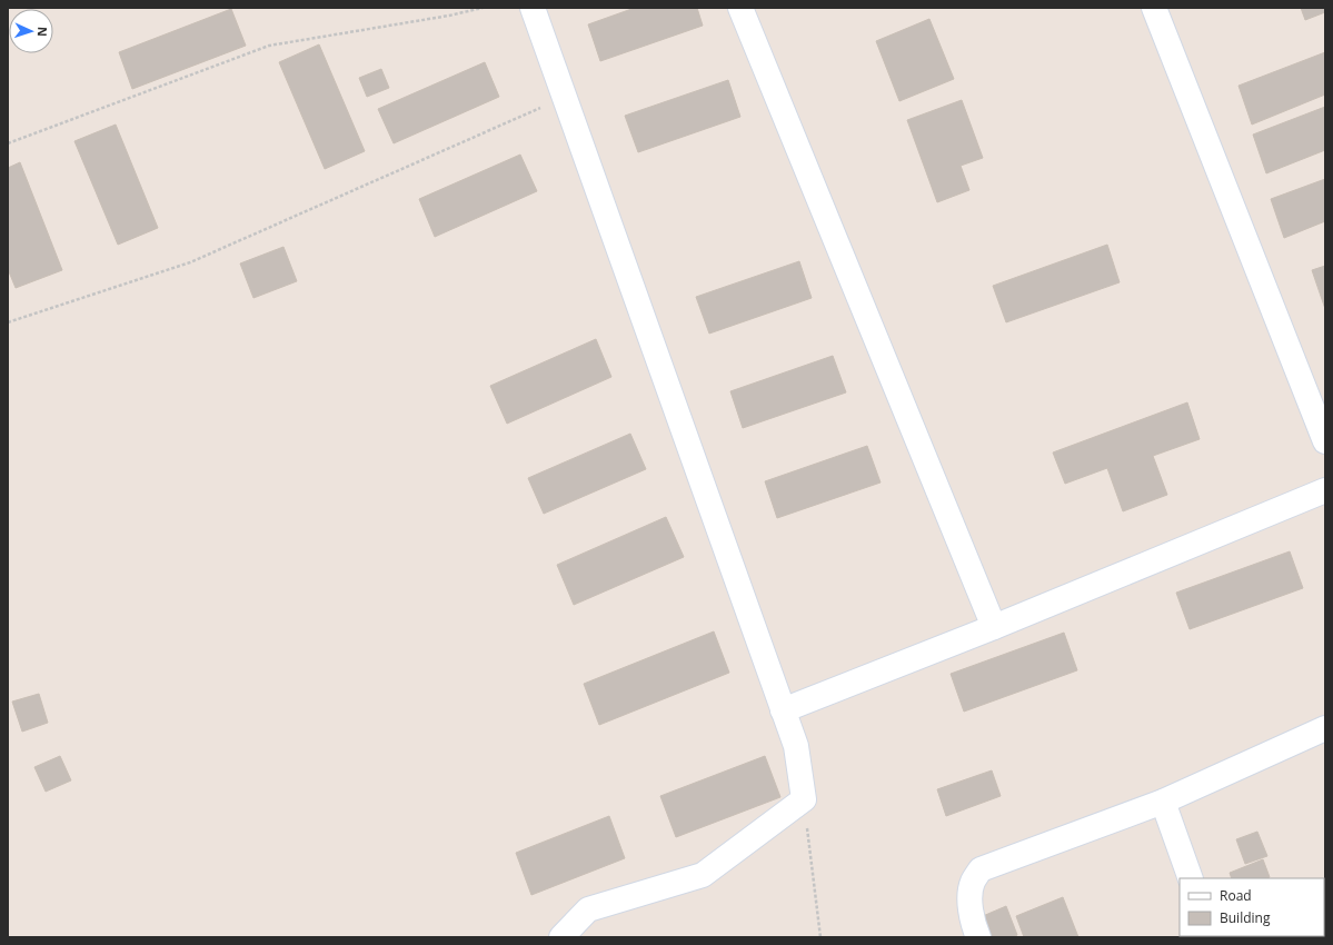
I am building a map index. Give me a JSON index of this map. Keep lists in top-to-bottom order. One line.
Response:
{"legend":["Road","Building"],"north":"right"}
